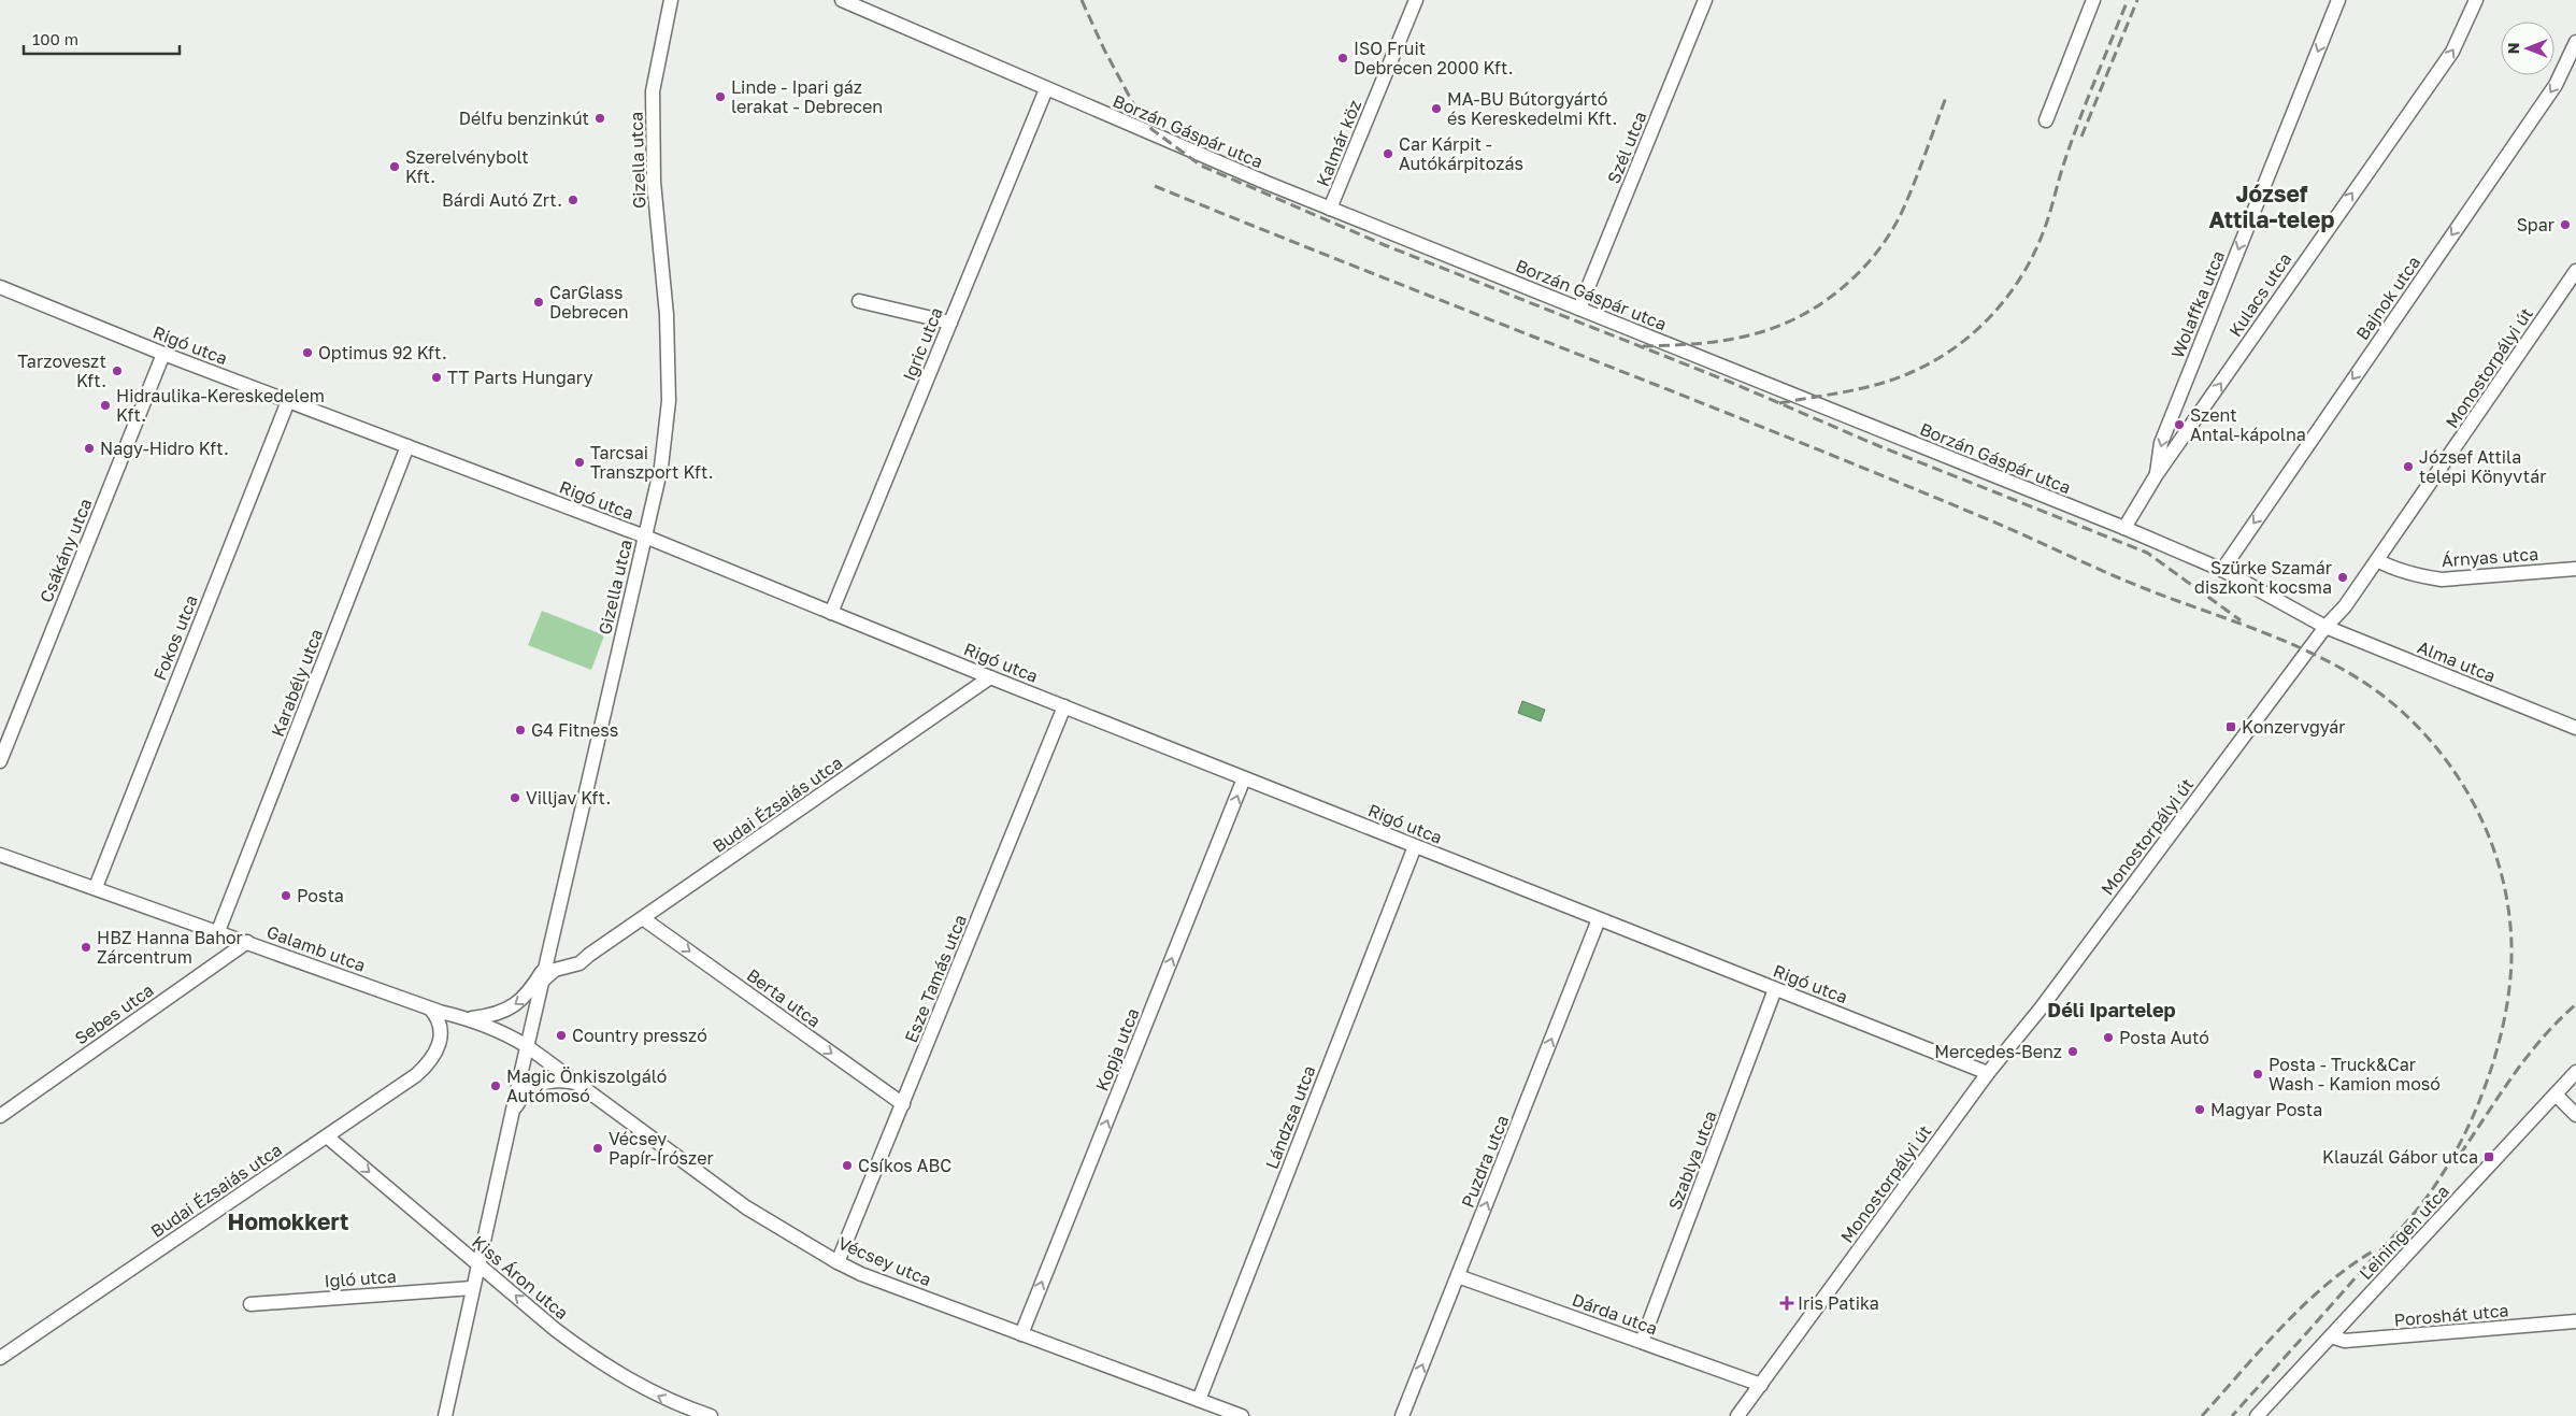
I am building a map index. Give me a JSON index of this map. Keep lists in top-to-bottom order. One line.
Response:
{"streets":{"street":["Borzán Gáspár utca","Kalmár köz","Szél utca","Gizella utca","Kulacs utca","Bajnok utca","Wolaffka utca","Igric utca","Rigó utca","Monostorpályi út","Csákány utca","Árnyas utca","Fokos utca","Alma utca","Karabély utca","Budai Ézsaiás utca","Galamb utca","Esze Tamás utca","Berta utca","Sebes utca","Kopja utca","Lándzsa utca","Szablya utca","Puzdra utca","Leiningen utca","Vécsey utca","Kiss Áron utca","Igló utca","Dárda utca","Poroshát utca"]},"crossings":[["Borzán Gáspár utca","Kalmár köz"],["Borzán Gáspár utca","Szél utca"],["Borzán Gáspár utca","Kulacs utca"],["Borzán Gáspár utca","Bajnok utca"],["Borzán Gáspár utca","Igric utca"],["Borzán Gáspár utca","Monostorpályi út"],["Borzán Gáspár utca","Alma utca"],["Gizella utca","Rigó utca"],["Gizella utca","Budai Ézsaiás utca"],["Gizella utca","Galamb utca"],["Gizella utca","Vécsey utca"],["Gizella utca","Kiss Áron utca"],["Gizella utca","Igló utca"],["Kulacs utca","Wolaffka utca"],["Igric utca","Rigó utca"],["Rigó utca","Monostorpályi út"],["Rigó utca","Csákány utca"],["Rigó utca","Fokos utca"],["Rigó utca","Karabély utca"],["Rigó utca","Budai Ézsaiás utca"],["Rigó utca","Esze Tamás utca"],["Rigó utca","Kopja utca"],["Rigó utca","Lándzsa utca"],["Rigó utca","Szablya utca"],["Rigó utca","Puzdra utca"],["Monostorpályi út","Árnyas utca"],["Monostorpályi út","Alma utca"],["Monostorpályi út","Dárda utca"],["Fokos utca","Galamb utca"],["Karabély utca","Galamb utca"],["Budai Ézsaiás utca","Galamb utca"],["Budai Ézsaiás utca","Berta utca"],["Budai Ézsaiás utca","Kiss Áron utca"],["Galamb utca","Sebes utca"],["Galamb utca","Vécsey utca"],["Esze Tamás utca","Berta utca"],["Esze Tamás utca","Vécsey utca"],["Kopja utca","Vécsey utca"],["Lándzsa utca","Vécsey utca"],["Szablya utca","Dárda utca"],["Puzdra utca","Dárda utca"],["Leiningen utca","Poroshát utca"]],"one_way":["Kulacs utca","Bajnok utca","Wolaffka utca","Berta utca","Kopja utca","Puzdra utca"],"districts":["József Attila-telep","Déli Ipartelep","Homokkert"],"places":{"other":["ISO Fruit Debrecen 2000 Kft.","Linde - Ipari gáz lerakat - Debrecen","MA-BU Bútorgyártó és Kereskedelmi Kft.","Délfu benzinkút","Car Kárpit - Autókárpitozás","Szerelvénybolt Kft.","Bárdi Autó Zrt.","Spar","CarGlass Debrecen","Optimus 92 Kft.","Tarzoveszt Kft.","TT Parts Hungary","Hidraulika-Kereskedelem Kft.","Szent Antal-kápolna","Nagy-Hidro Kft.","Tarcsai Transzport Kft.","József Attila telepi Könyvtár","Szürke Szamár diszkont kocsma","G4 Fitness","Villjav Kft.","Posta","HBZ Hanna Bahor Zárcentrum","Country presszó","Posta Autó","Mercedes-Benz","Posta - Truck&Car Wash - Kamion mosó","Magic Önkiszolgáló Autómosó","Magyar Posta","Vécsey Papír-Írószer","Csíkos ABC"],"transit":["Konzervgyár","Klauzál Gábor utca"],"health":["Iris Patika"]},"scale_bar":"100 m","north":"left"}
